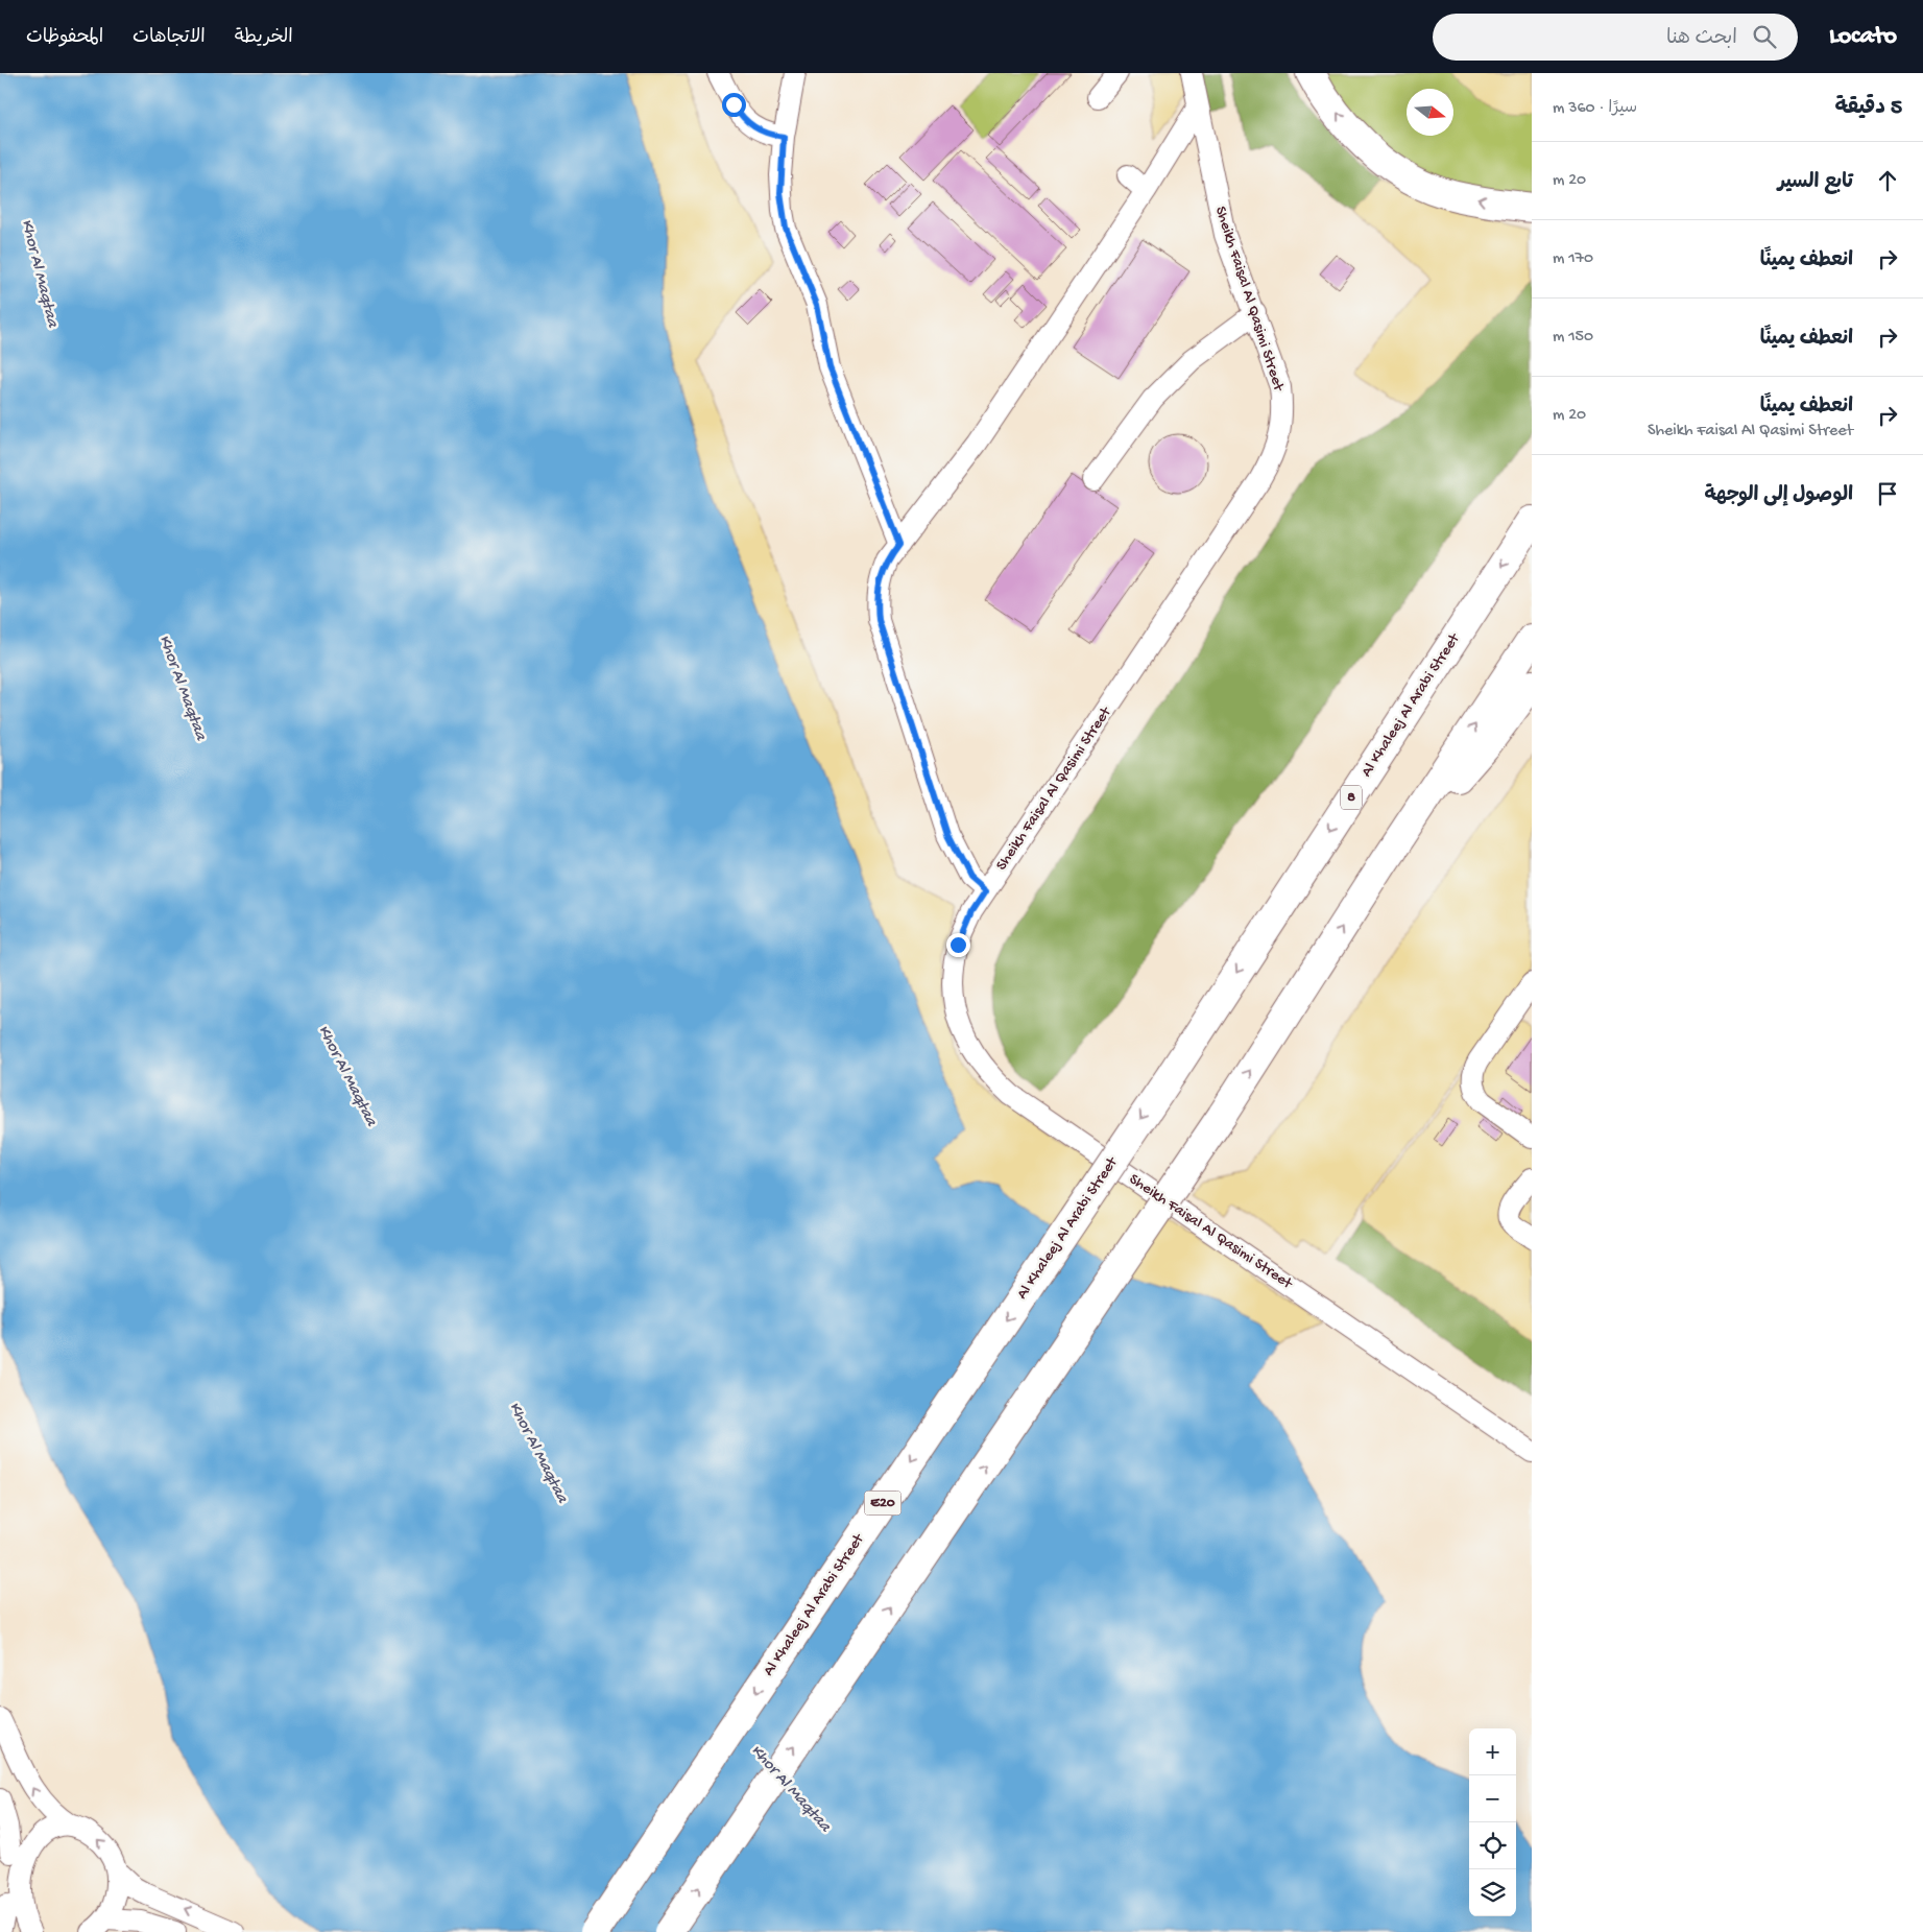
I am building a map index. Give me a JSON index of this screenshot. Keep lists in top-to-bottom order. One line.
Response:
{"streets":{"highway":["Al Khaleej Al Arabi Street","8","E20"],"street":["Sheikh Faisal Al Qasimi Street"]},"water":["Khor Al Maqtaa"],"north":"right","page":{"header":"Locato","search":"ابحث هنا","nav":["الخريطة","الاتجاهات","المحفوظات"],"heading":["5 دقيقة","سيرًا · 360 m"],"list":[["تابع السير","20 m"],["انعطف يمينًا","170 m"],["انعطف يمينًا","150 m"],["انعطف يمينًا","Sheikh Faisal Al Qasimi Street","20 m"],"الوصول إلى الوجهة"],"map_buttons":["+","−"]}}
